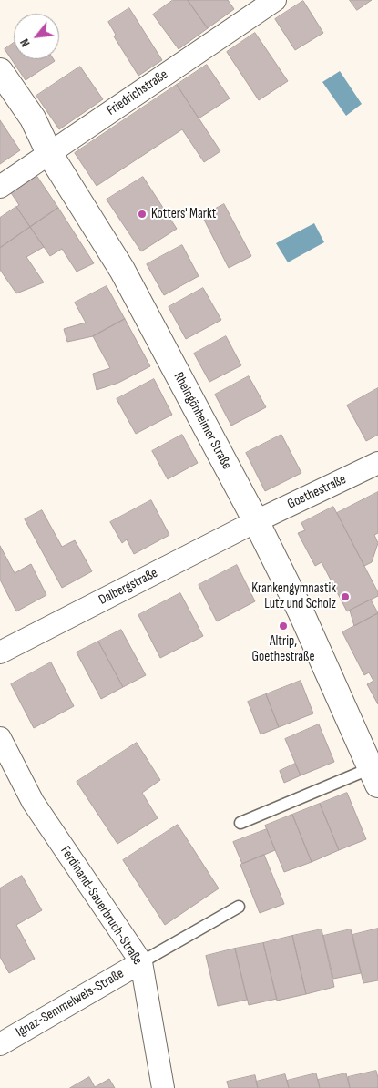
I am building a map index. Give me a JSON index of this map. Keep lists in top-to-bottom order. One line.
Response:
{"streets":{"street":["Friedrichstraße","Rheingönheimer Straße","Goethestraße","Dalbergstraße","Ferdinand-Sauerbruch-Straße","Ignaz-Semmelweis-Straße"]},"crossings":[["Friedrichstraße","Rheingönheimer Straße"],["Rheingönheimer Straße","Goethestraße"],["Rheingönheimer Straße","Dalbergstraße"],["Goethestraße","Dalbergstraße"],["Ferdinand-Sauerbruch-Straße","Ignaz-Semmelweis-Straße"]],"places":["Kotters' Markt","Krankengymnastik Lutz und Scholz","Altrip, Goethestraße"],"north":"bottom left"}
